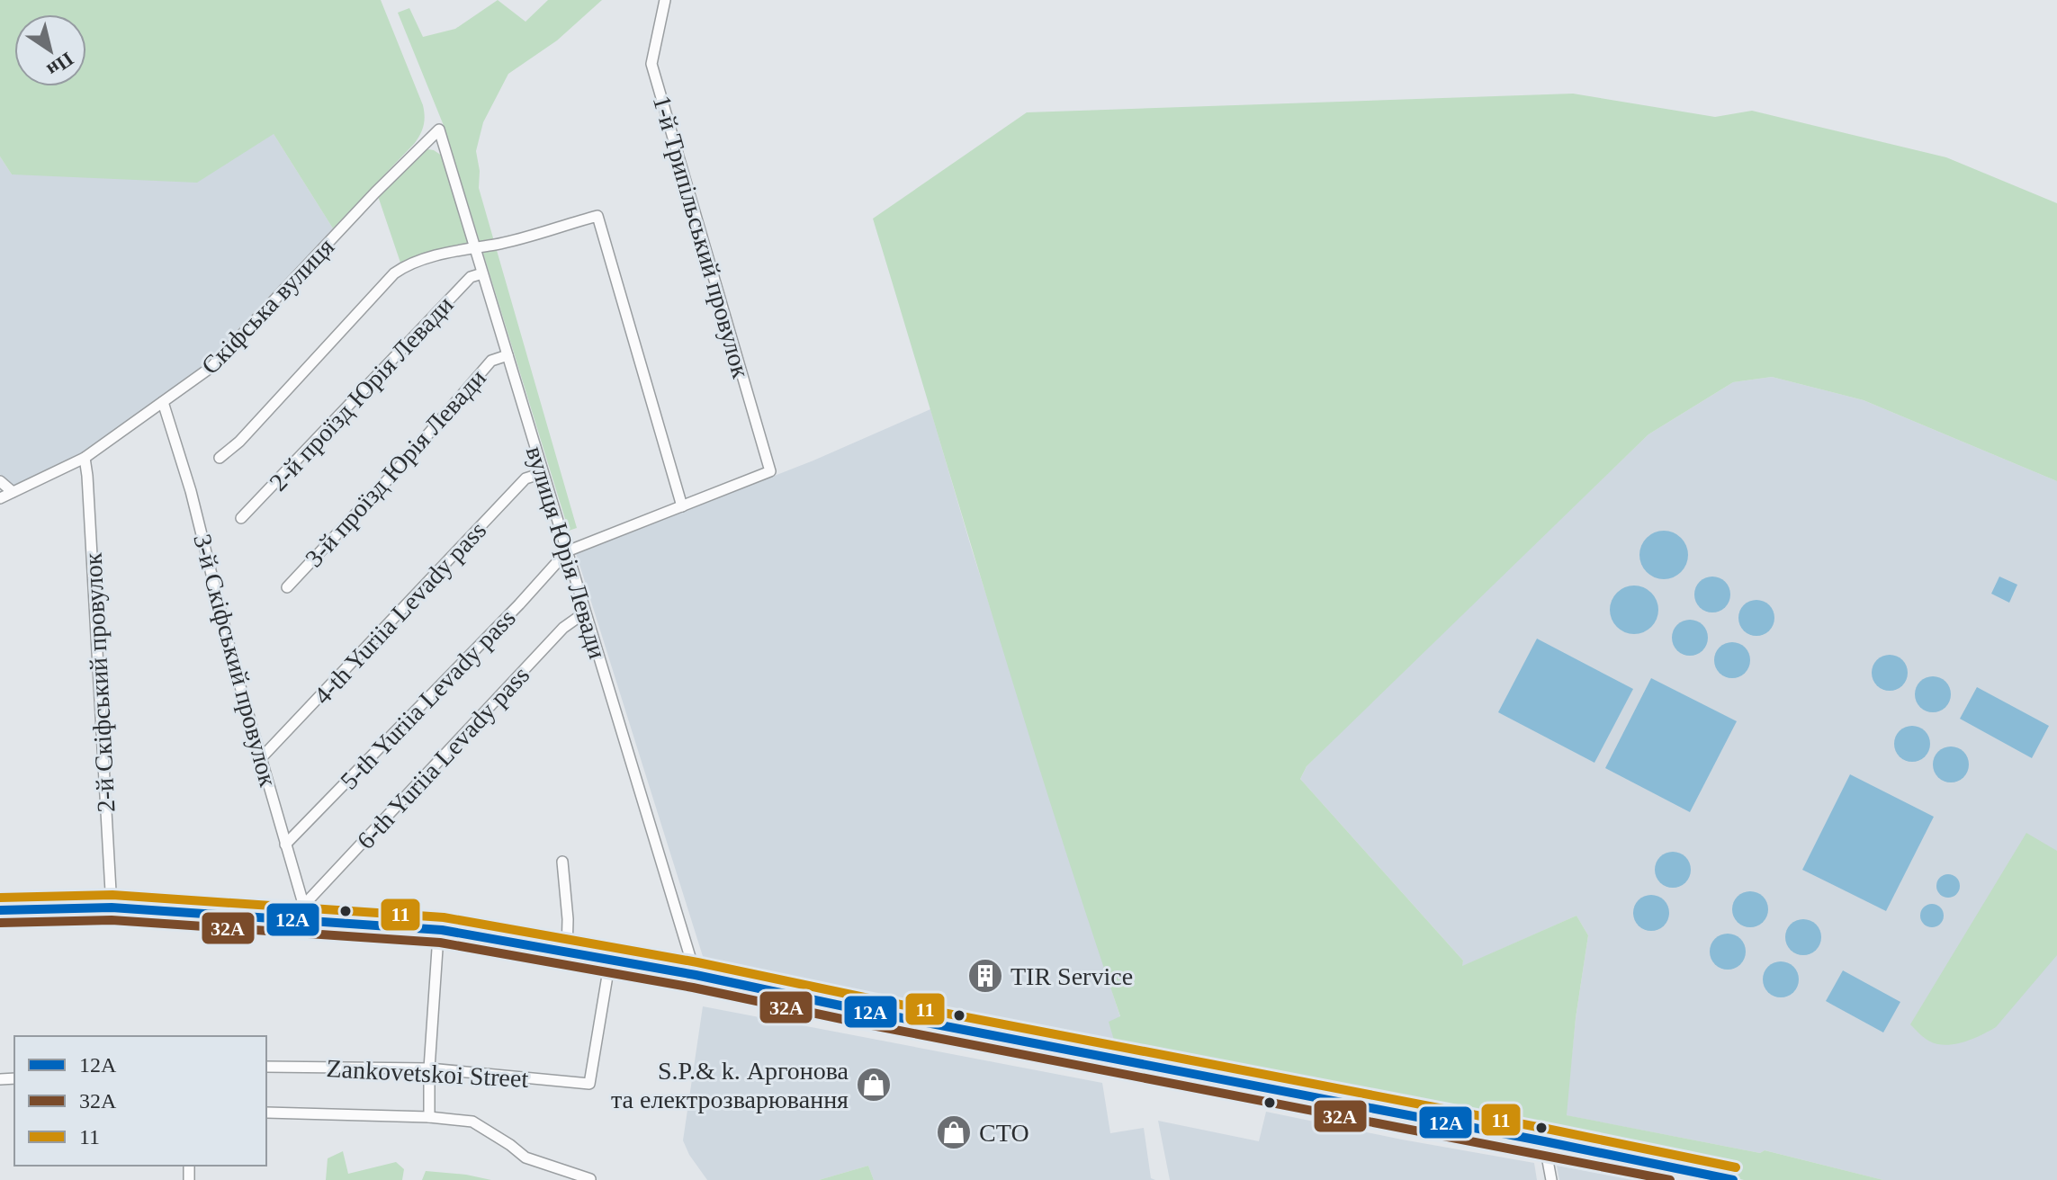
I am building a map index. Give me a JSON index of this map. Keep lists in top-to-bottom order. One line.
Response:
{"streets":{"street":["1-й Трипільський провулок","Скіфська вулиця","2-й проїзд Юрія Левади","3-й проїзд Юрія Левади","вулиця Юрія Левади","4-th Yuriia Levady pass","3-й Скіфський провулок","2-й Скіфський провулок","5-th Yuriia Levady pass","6-th Yuriia Levady pass","Zankovetskoi Street"]},"crossings":[["Скіфська вулиця","вулиця Юрія Левади"],["Скіфська вулиця","3-й Скіфський провулок"],["Скіфська вулиця","2-й Скіфський провулок"],["2-й проїзд Юрія Левади","вулиця Юрія Левади"],["3-й проїзд Юрія Левади","вулиця Юрія Левади"],["вулиця Юрія Левади","4-th Yuriia Levady pass"],["вулиця Юрія Левади","5-th Yuriia Levady pass"],["вулиця Юрія Левади","6-th Yuriia Levady pass"],["4-th Yuriia Levady pass","3-й Скіфський провулок"],["3-й Скіфський провулок","5-th Yuriia Levady pass"],["3-й Скіфський провулок","6-th Yuriia Levady pass"]],"places":{"building":["TIR Service"],"shop":["S.P.& k. Аргонова та електрозварювання","СТО"]},"lines":["transit line 11","transit line 12А","transit line 32А"],"legend":["12А","32А","11"],"north":"bottom right"}
